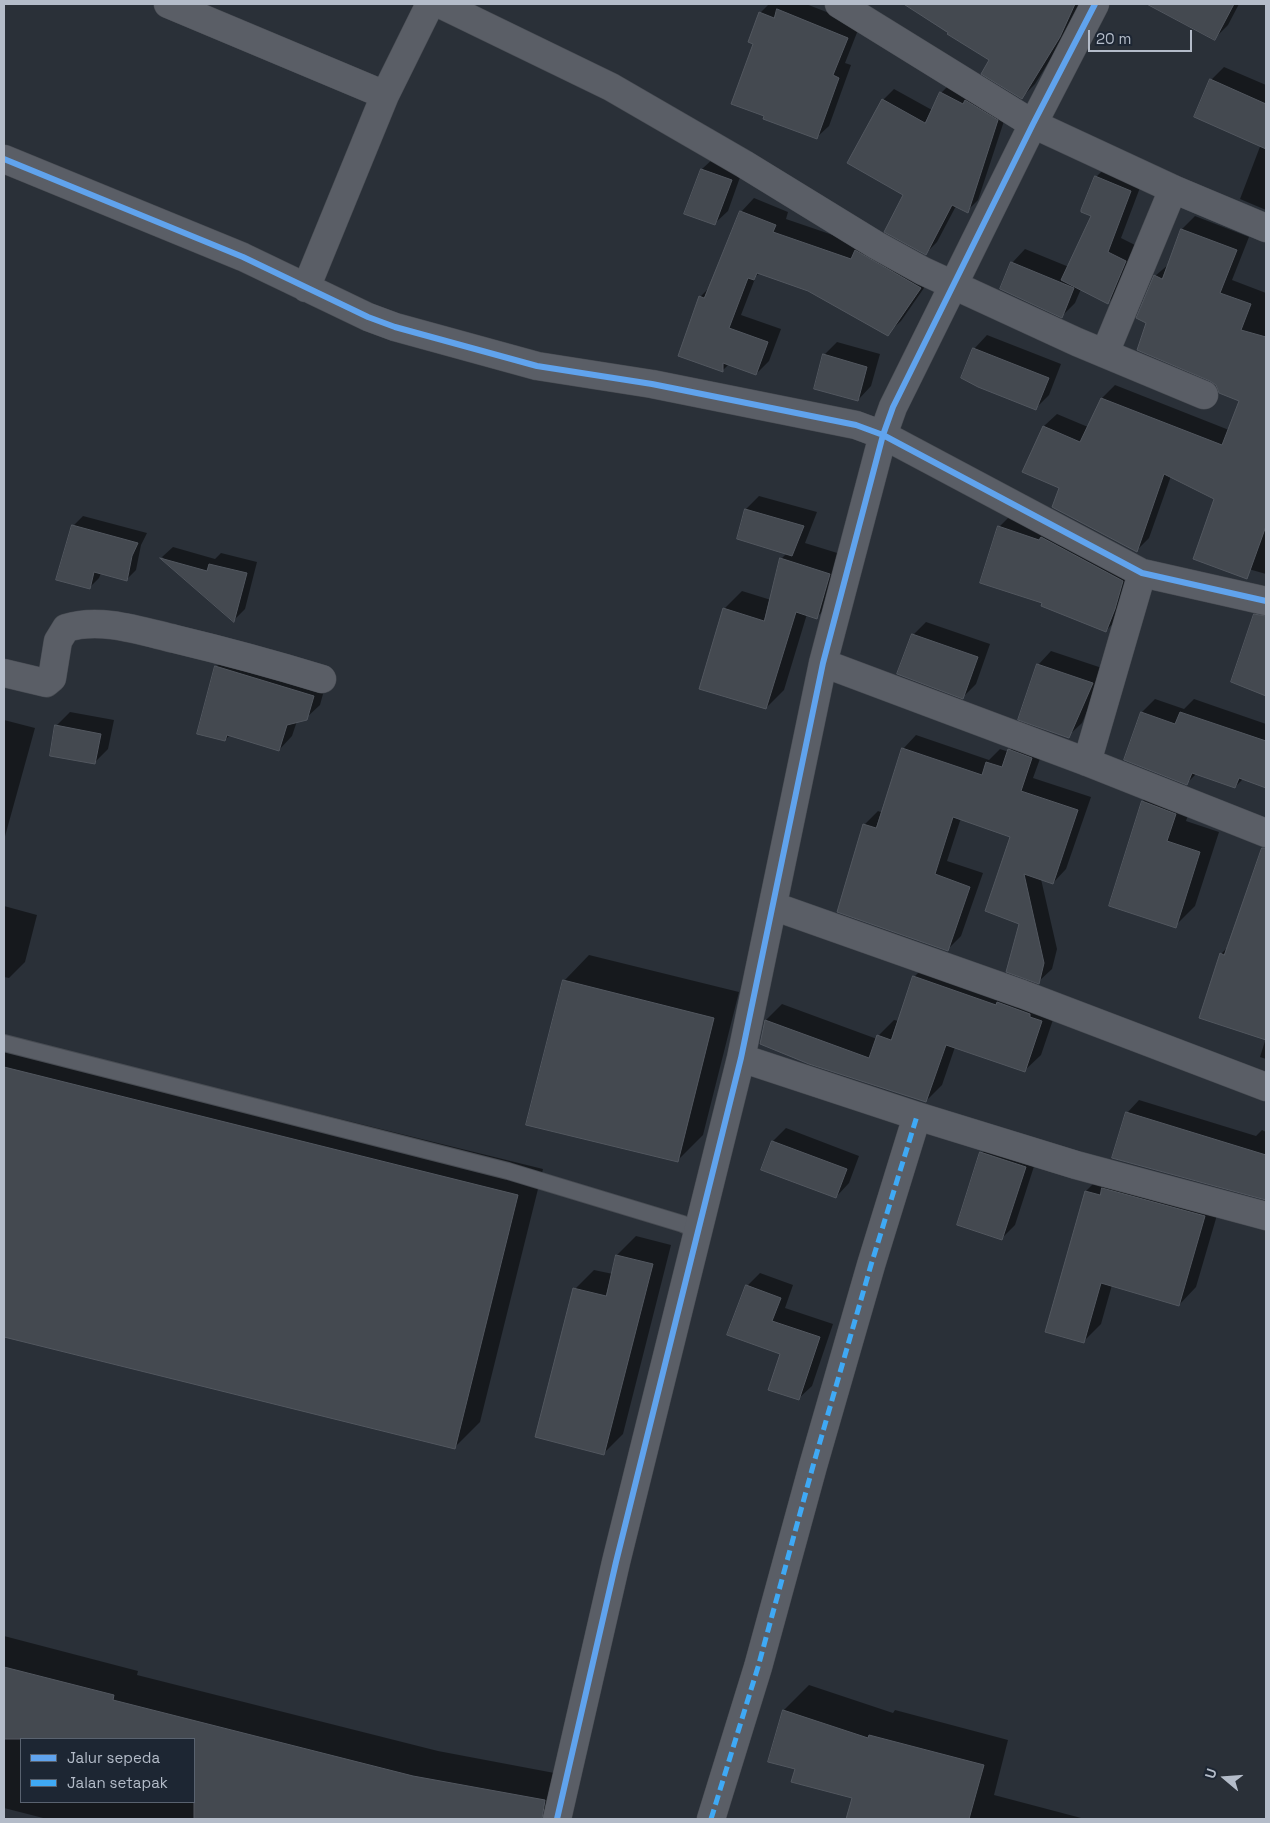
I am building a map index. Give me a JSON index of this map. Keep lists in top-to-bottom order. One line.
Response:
{"legend":["Jalur sepeda","Jalan setapak"],"scale_bar":"20 m","north":"left"}
